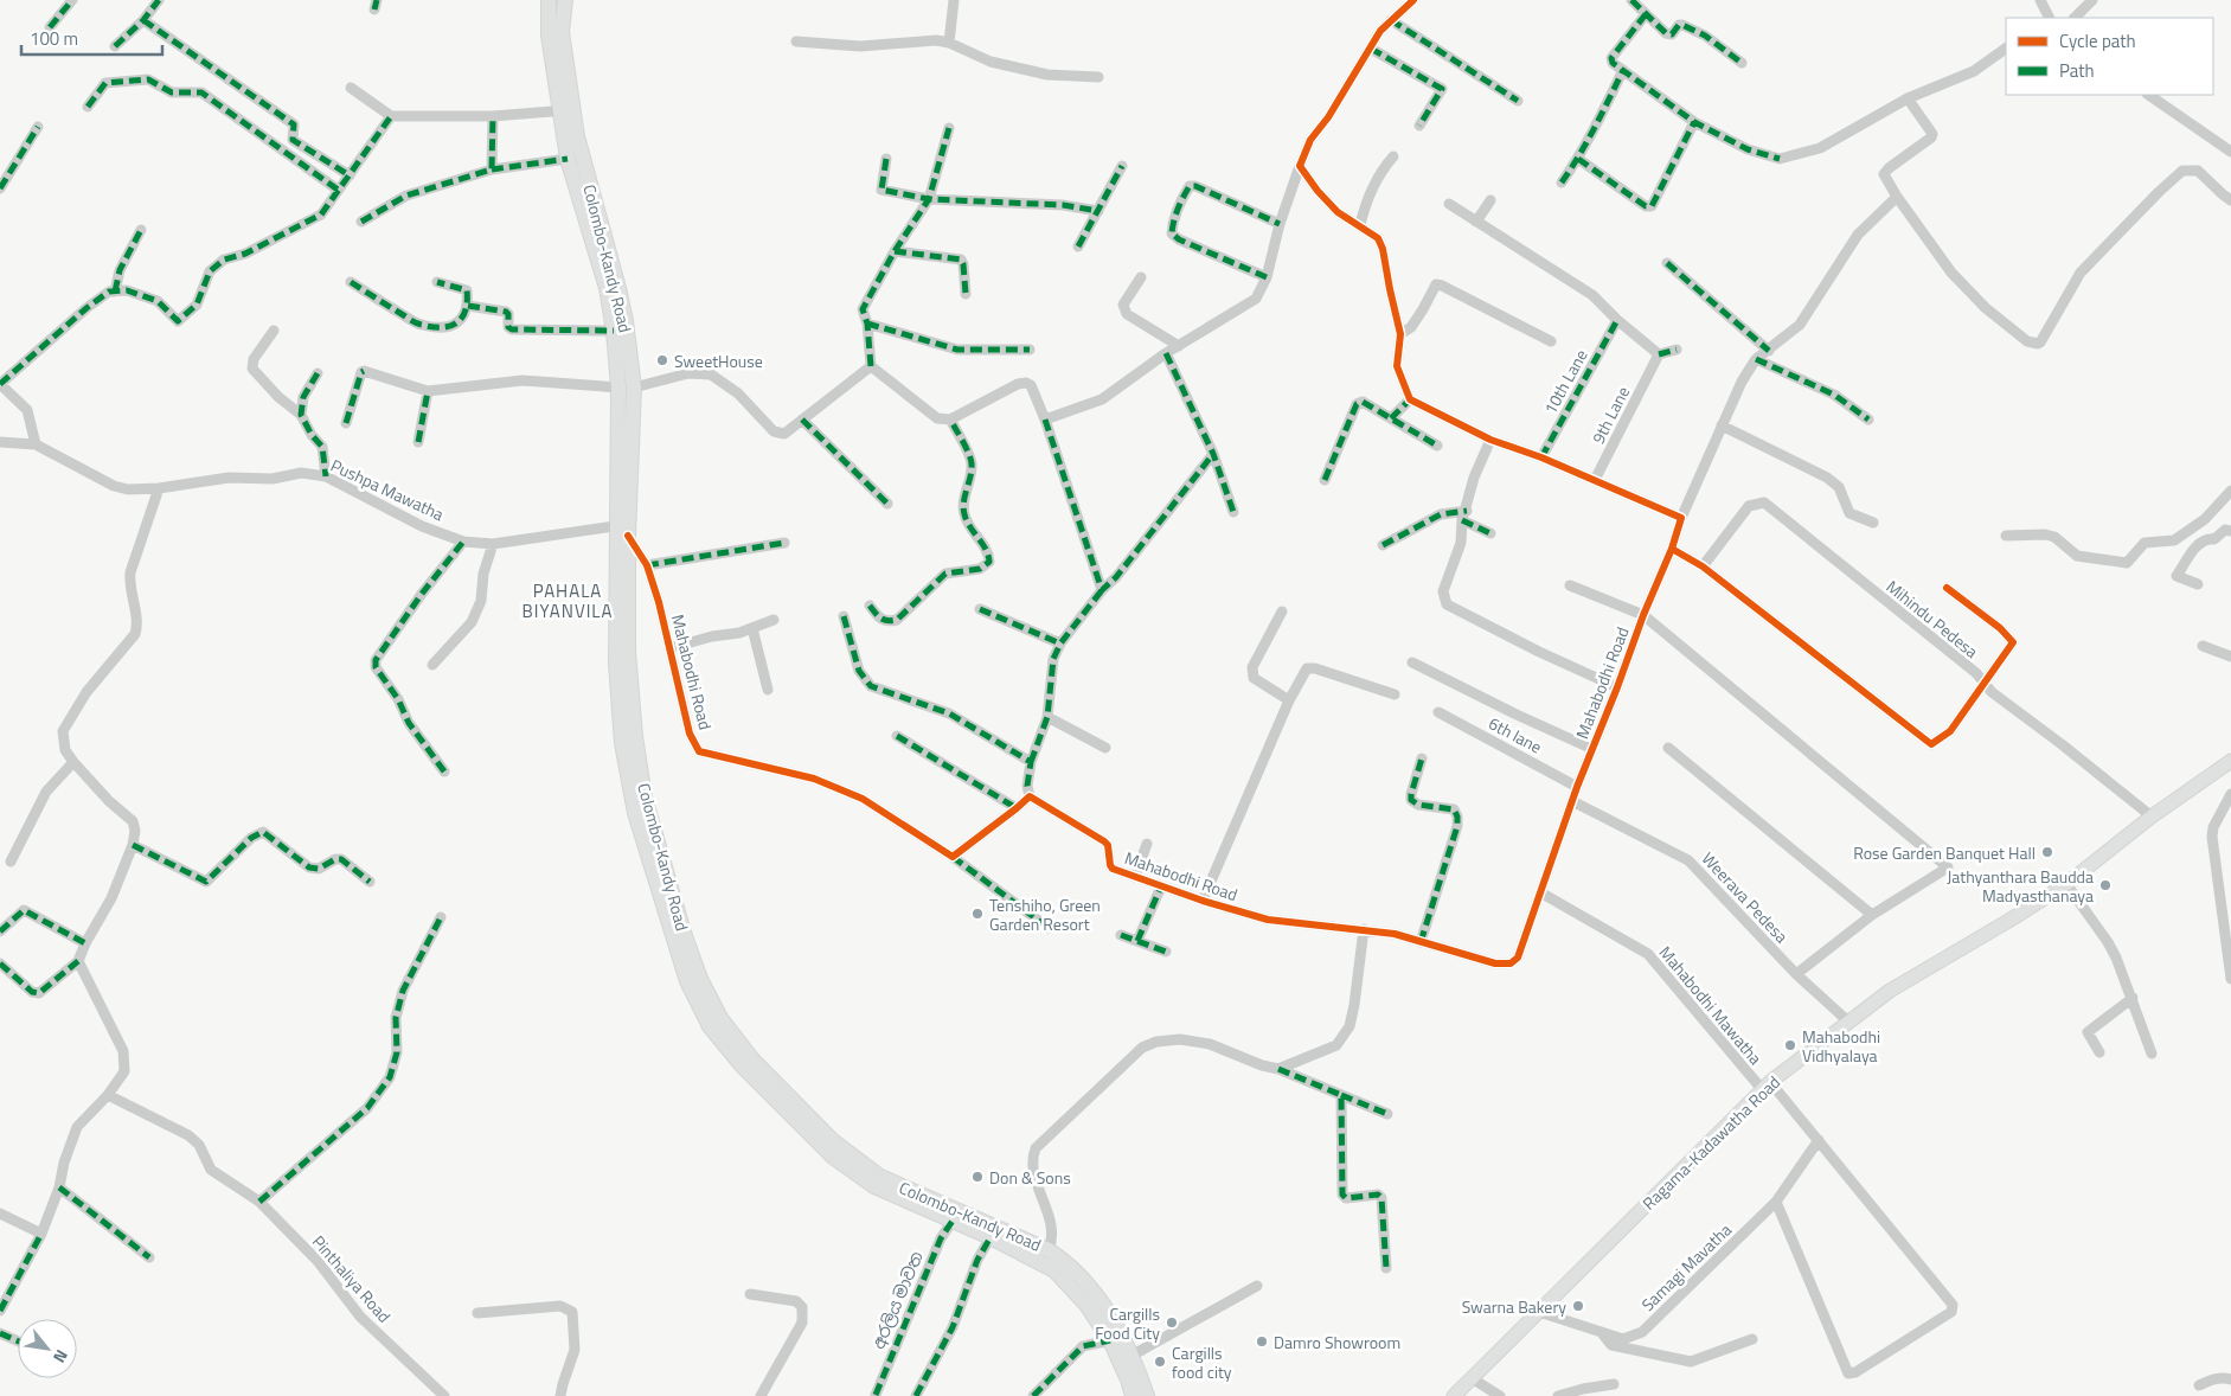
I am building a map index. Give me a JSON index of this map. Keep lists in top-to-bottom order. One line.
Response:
{"streets":{"highway":["Colombo-Kandy Road"],"main road":["Ragama-Kadawatha Road"],"street":["10th Lane","9th Lane","Pushpa Mawatha","Mihindu Pedesa","Mahabodhi Road","6th lane","Weerava Pedesa","Mahabodhi Mawatha","Samagi Mavatha","Pinthaliya Road","අරලිය මාවත"]},"crossings":[["Colombo-Kandy Road","Pushpa Mawatha"],["Colombo-Kandy Road","Mahabodhi Road"],["Colombo-Kandy Road","අරලිය මාවත"],["Pushpa Mawatha","Mahabodhi Road"],["Mihindu Pedesa","Ragama-Kadawatha Road"],["Mahabodhi Road","6th lane"],["Mahabodhi Road","Weerava Pedesa"],["Mahabodhi Road","Mahabodhi Mawatha"],["Weerava Pedesa","Ragama-Kadawatha Road"],["Mahabodhi Mawatha","Ragama-Kadawatha Road"],["Mahabodhi Mawatha","Samagi Mavatha"],["Ragama-Kadawatha Road","Samagi Mavatha"]],"districts":["PAHALA BIYANVILA"],"places":["SweetHouse","Rose Garden Banquet Hall","Jathyanthara Baudda Madyasthanaya","Tenshiho, Green Garden Resort","Mahabodhi Vidhyalaya","Don & Sons","Swarna Bakery","Cargills Food City","Damro Showroom","Cargills food city"],"legend":["Cycle path","Path"],"scale_bar":"100 m","north":"bottom right"}
